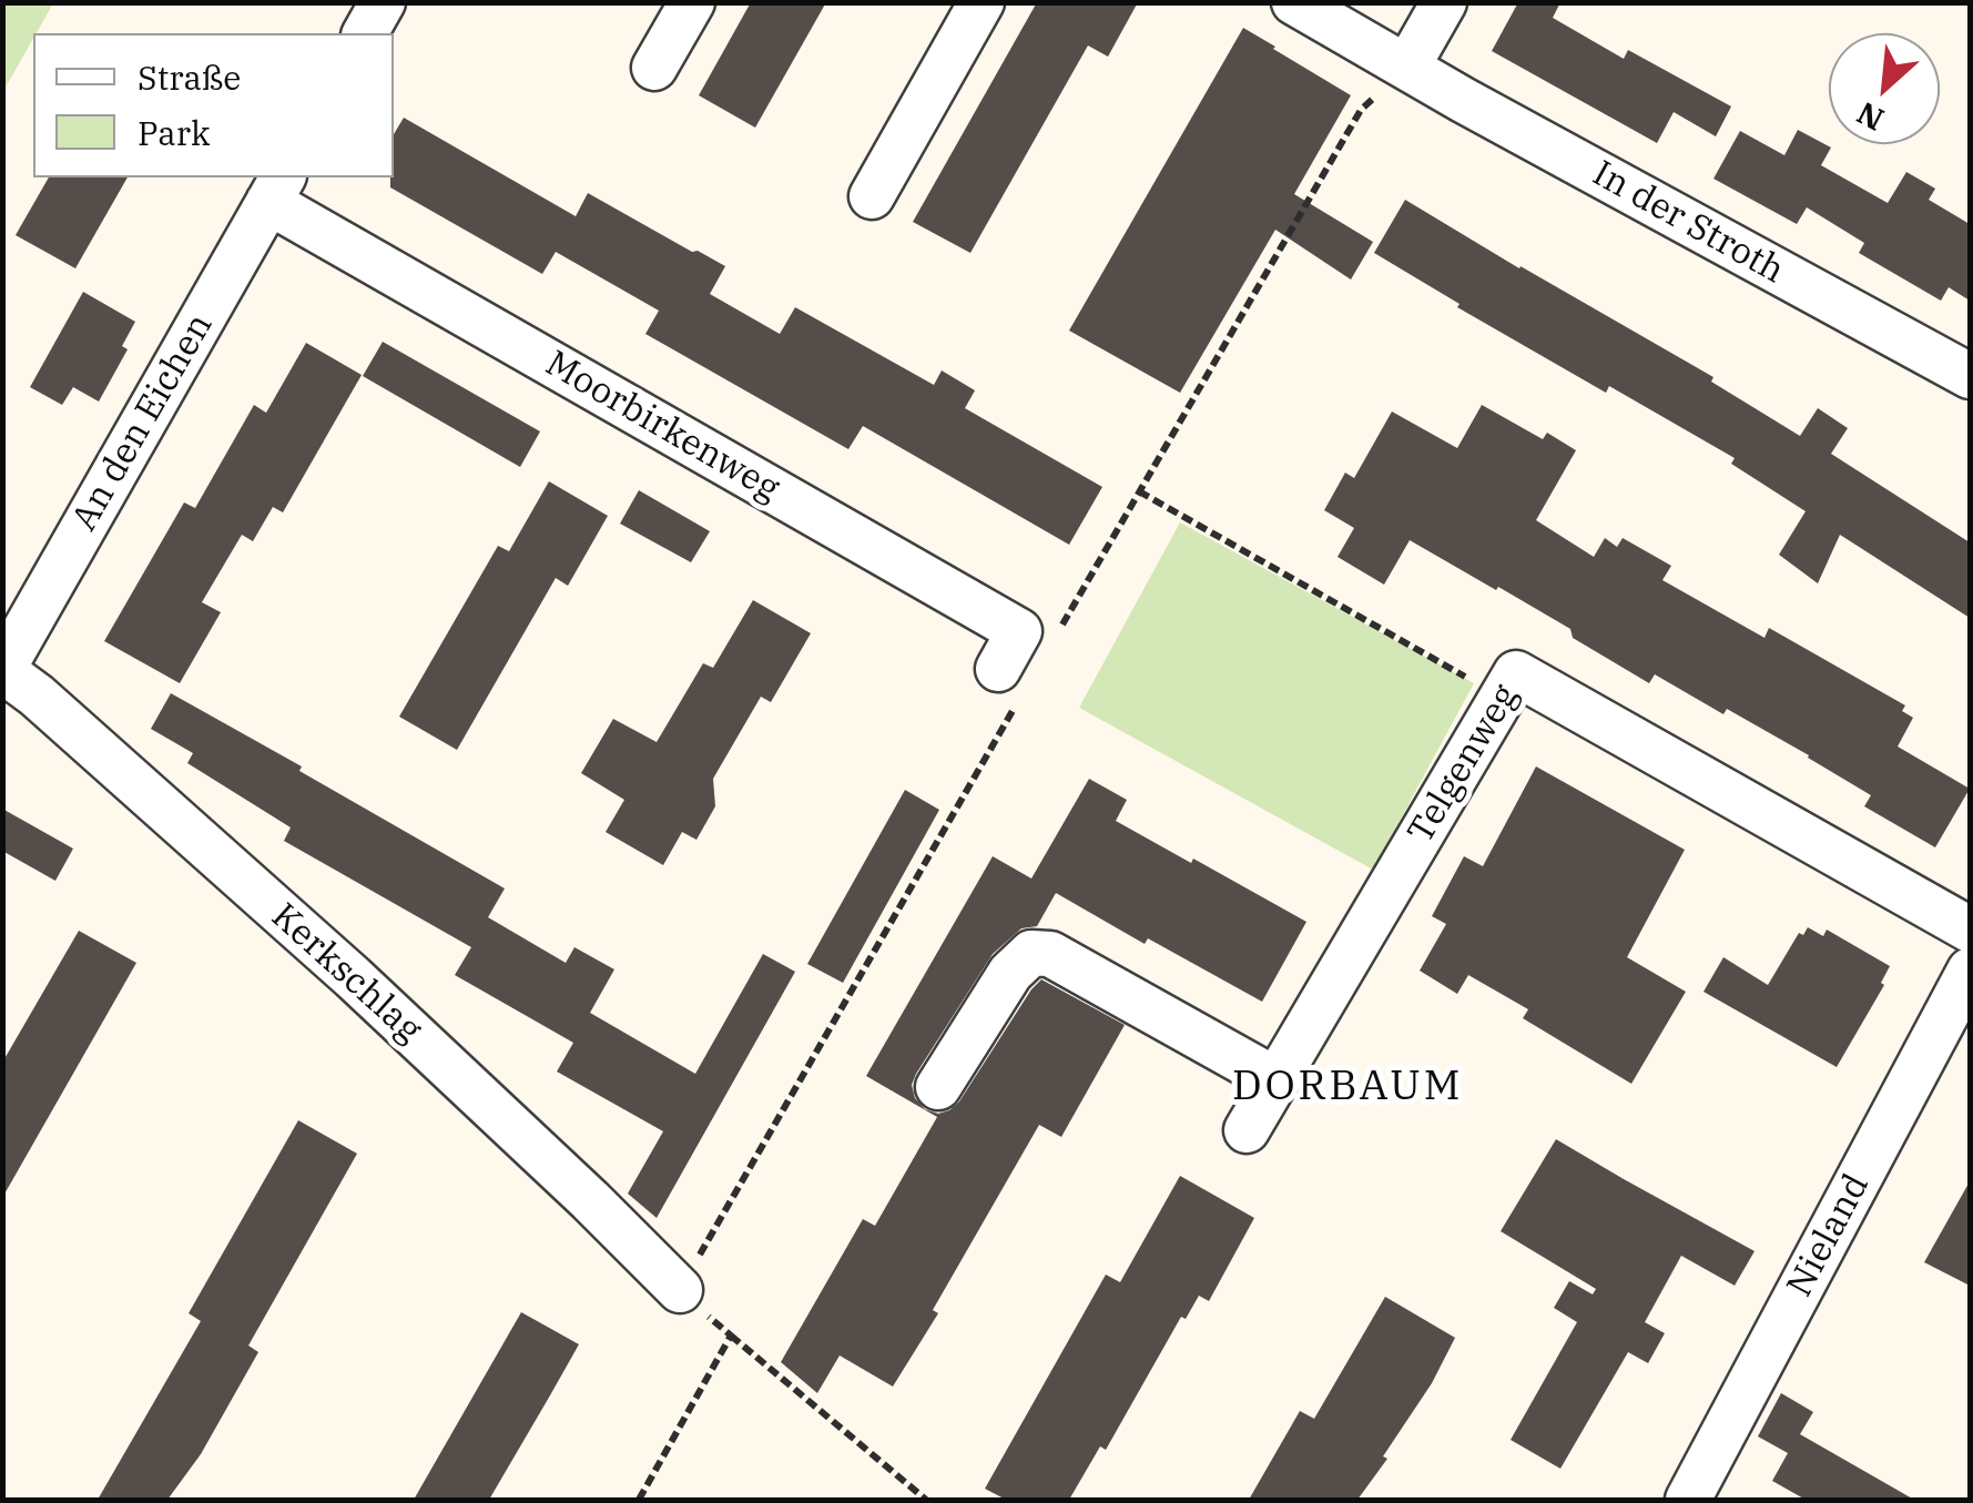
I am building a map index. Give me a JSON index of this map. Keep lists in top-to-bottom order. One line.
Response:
{"streets":{"street":["In der Stroth","An den Eichen","Moorbirkenweg","Telgenweg","Kerkschlag","Nieland"]},"crossings":[["An den Eichen","Moorbirkenweg"],["An den Eichen","Kerkschlag"]],"districts":["DORBAUM"],"legend":["Straße","Park"],"north":"bottom left"}
